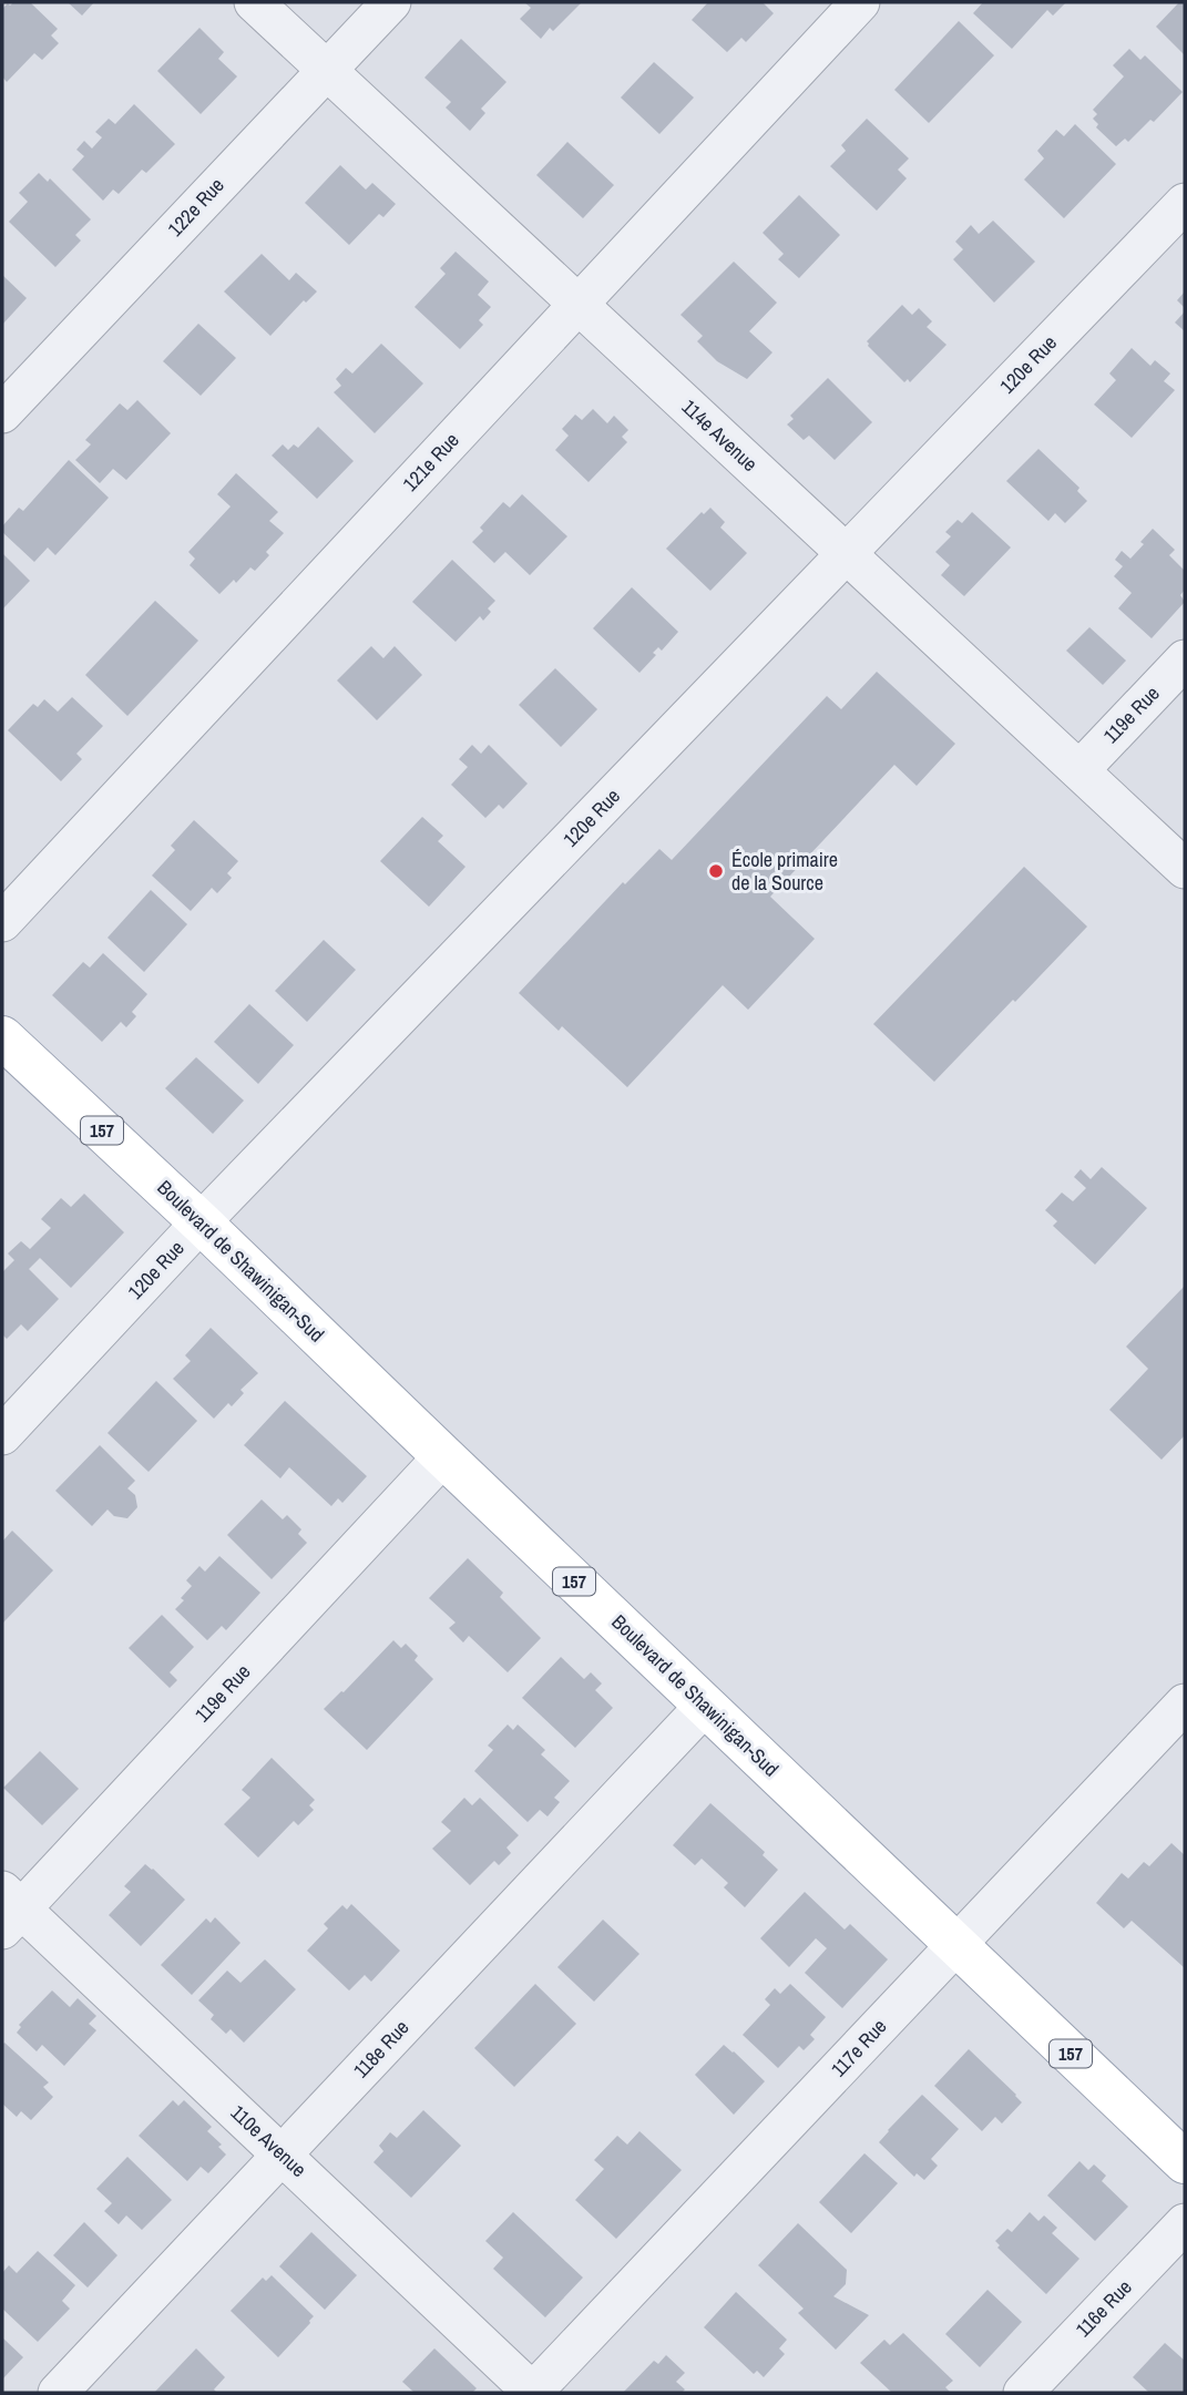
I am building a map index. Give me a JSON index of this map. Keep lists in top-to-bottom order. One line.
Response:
{"streets":{"main road":["157","Boulevard de Shawinigan-Sud"],"street":["122e Rue","120e Rue","114e Avenue","121e Rue","119e Rue","117e Rue","118e Rue","110e Avenue","116e Rue"]},"crossings":[["122e Rue","114e Avenue"],["120e Rue","114e Avenue"],["120e Rue","Boulevard de Shawinigan-Sud"],["114e Avenue","121e Rue"],["114e Avenue","119e Rue"],["119e Rue","Boulevard de Shawinigan-Sud"],["119e Rue","110e Avenue"],["Boulevard de Shawinigan-Sud","117e Rue"],["Boulevard de Shawinigan-Sud","118e Rue"],["117e Rue","110e Avenue"],["118e Rue","110e Avenue"]],"places":["École primaire de la Source"]}
